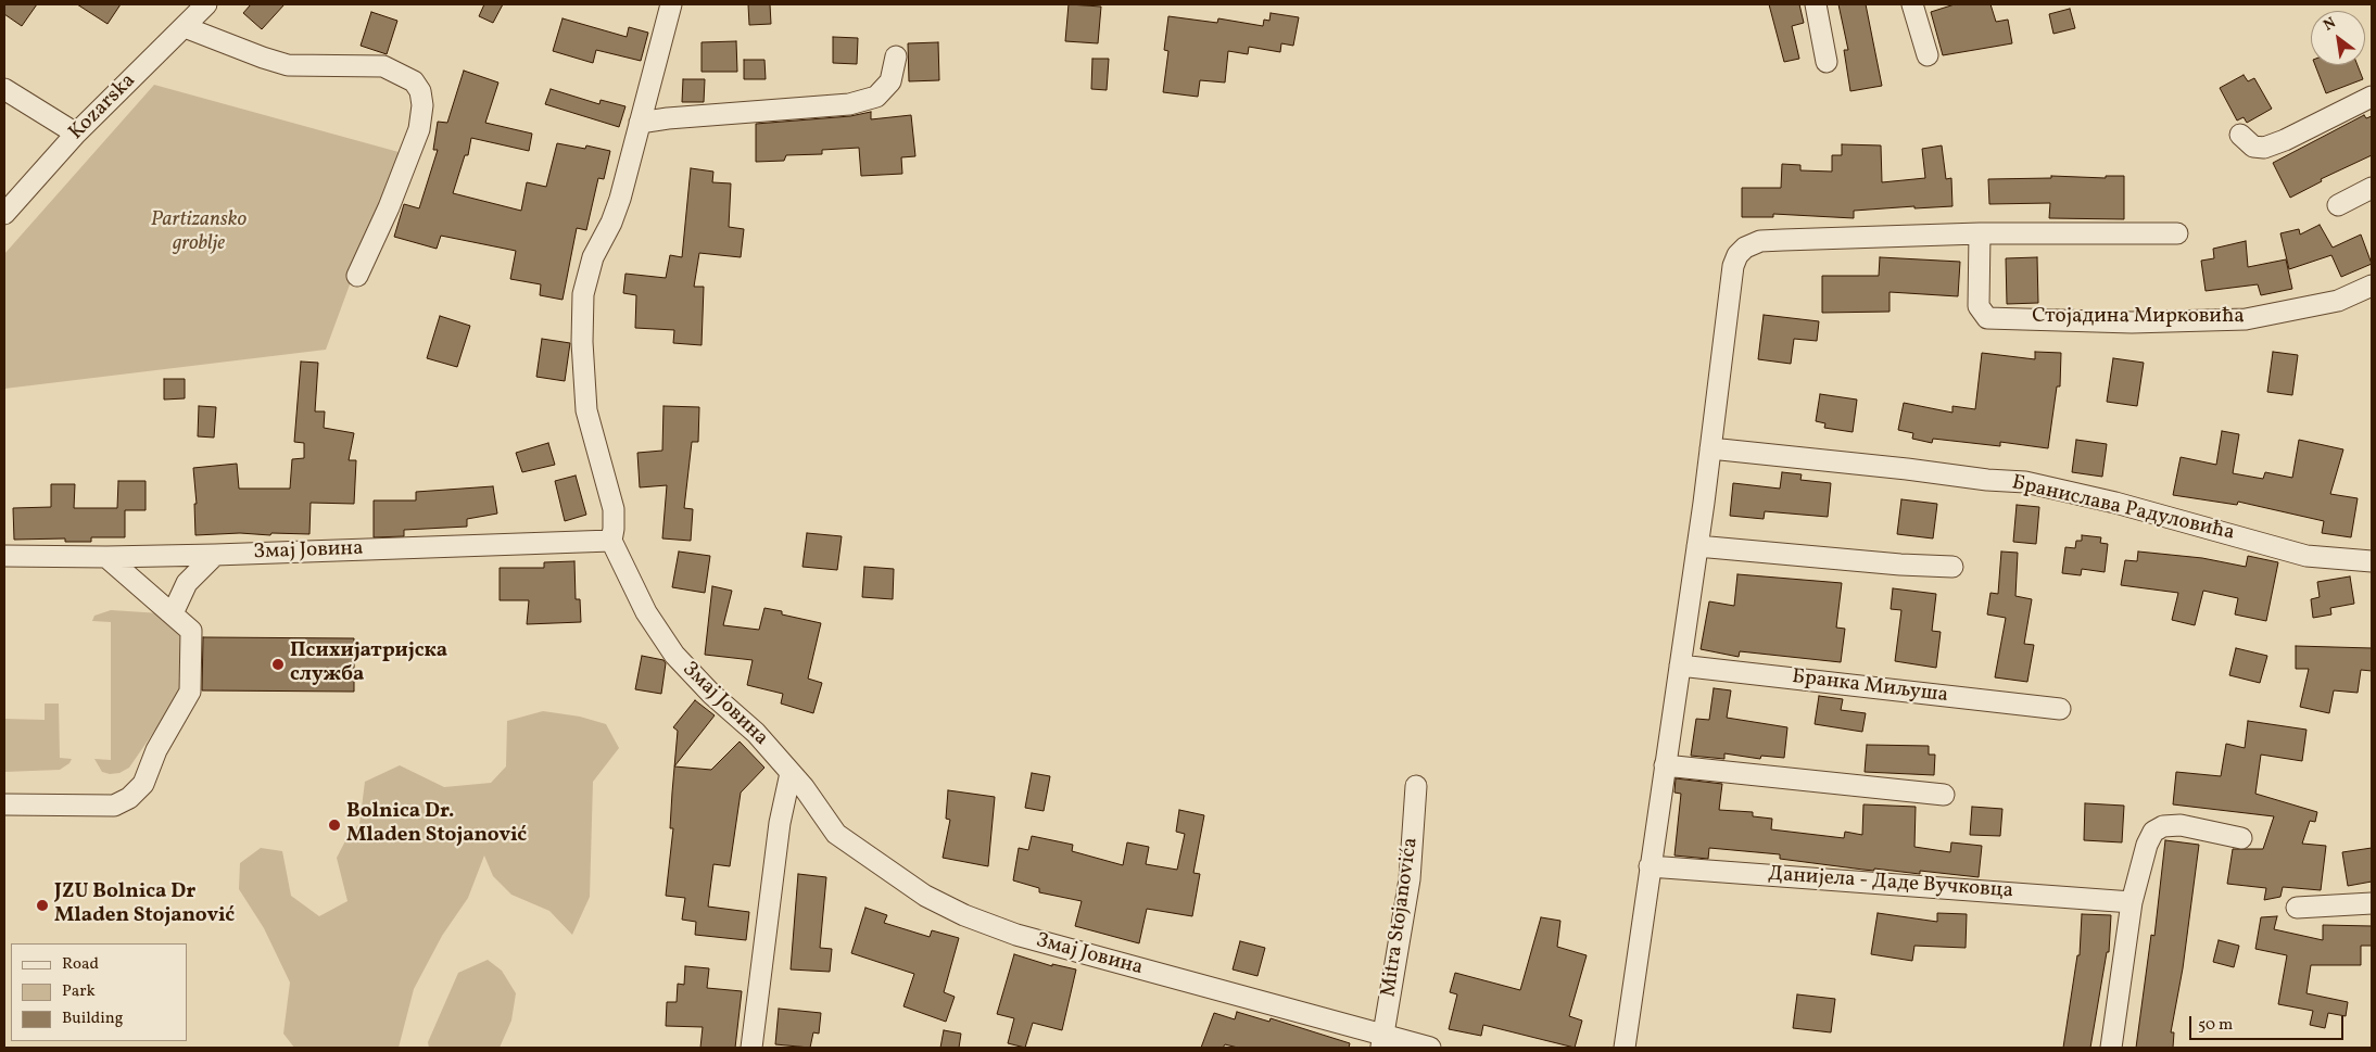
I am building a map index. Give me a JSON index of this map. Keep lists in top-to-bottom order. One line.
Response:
{"streets":{"street":["Kozarska","Стојадина Мирковића","Бранислава Радуловића","Змај Јовина","Бранка Миљуша","Данијела - Даде Вучковца","Mitra Stojanovića"]},"crossings":[["Змај Јовина","Mitra Stojanovića"]],"parks":["Partizansko groblje"],"places":["Психијатријска служба","Bolnica Dr. Mladen Stojanović","JZU Bolnica Dr Mladen Stojanović"],"legend":["Road","Park","Building"],"scale_bar":"50 m","north":"top left"}
